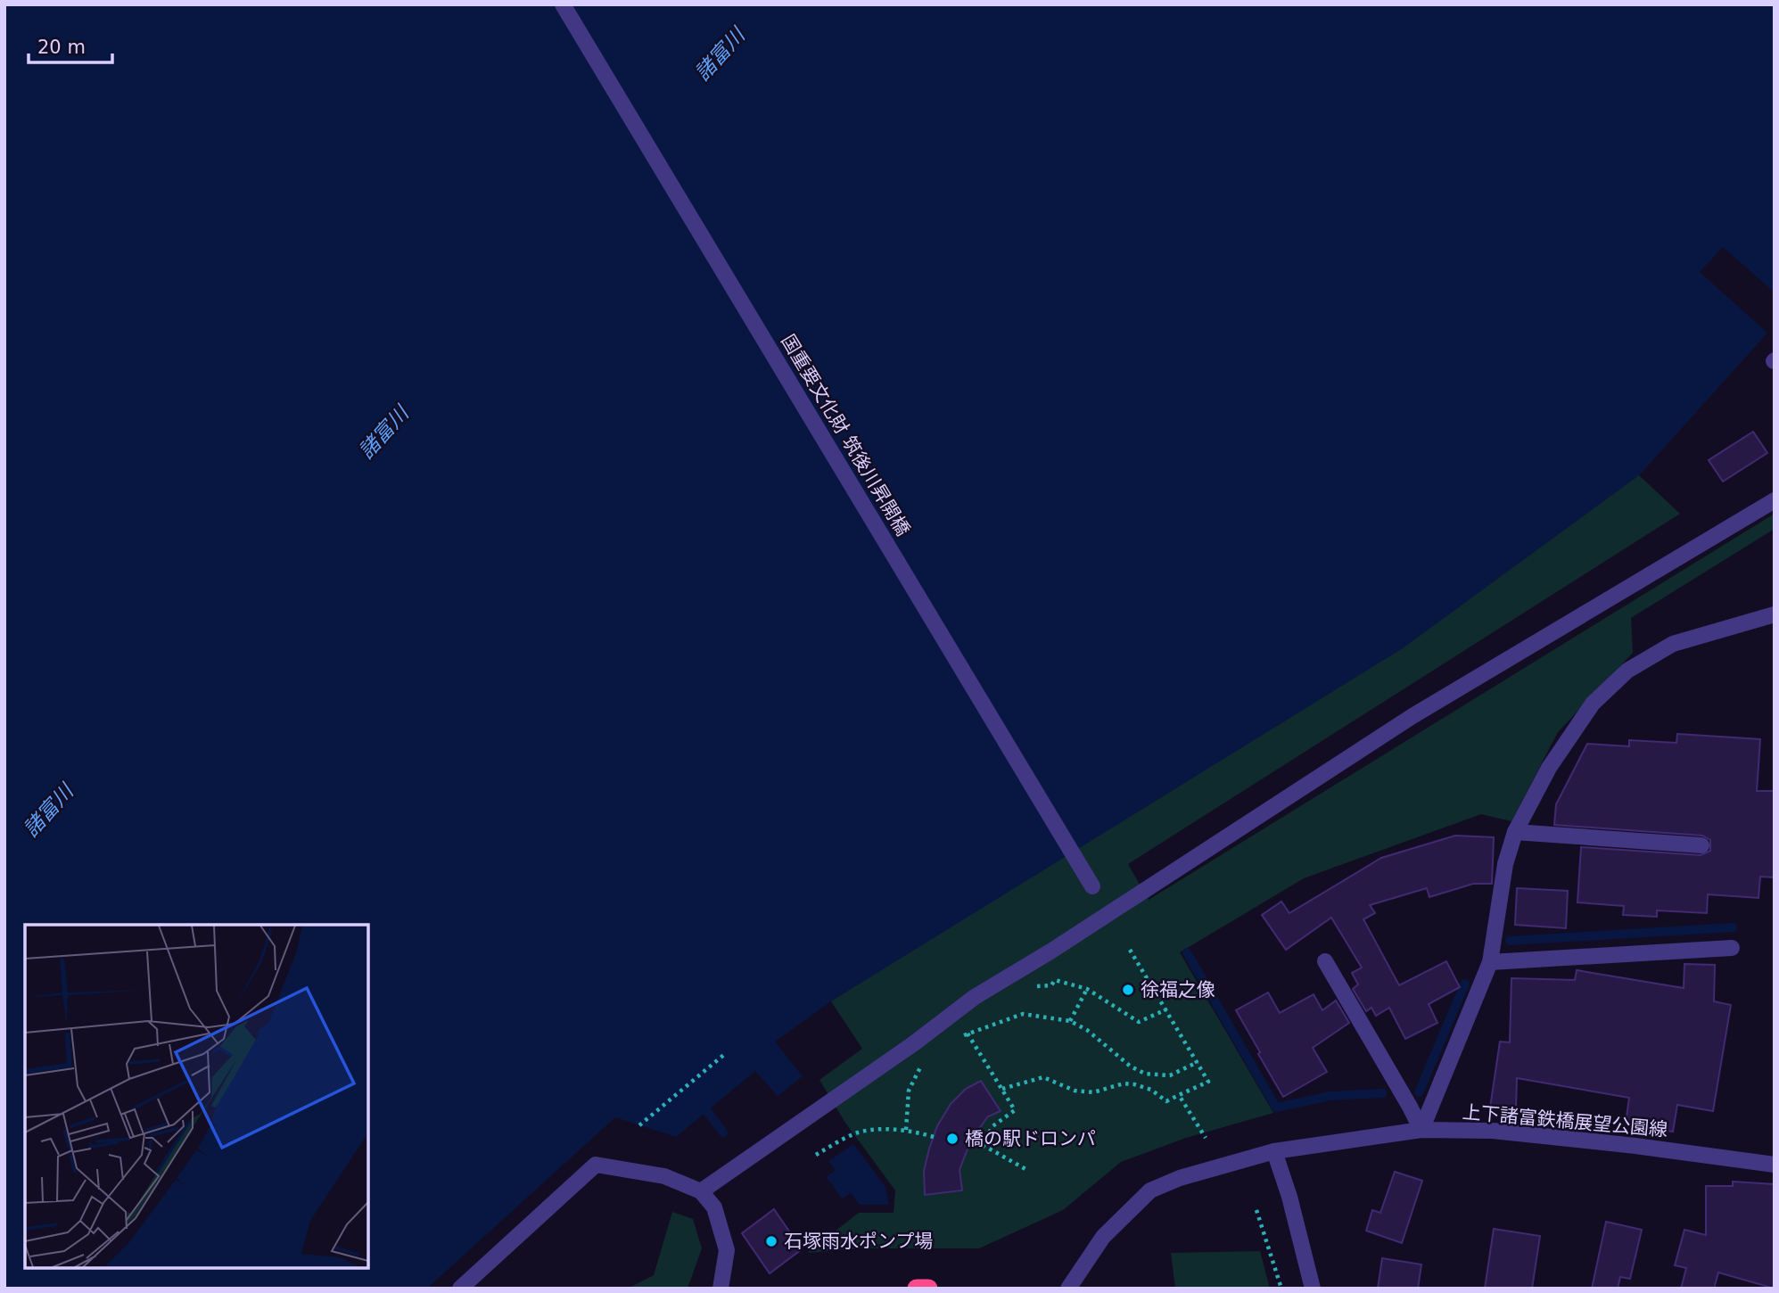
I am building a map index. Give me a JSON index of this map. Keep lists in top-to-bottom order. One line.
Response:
{"streets":{"street":["国重要文化財 筑後川昇開橋","上下諸富鉄橋展望公園線"]},"water":["諸富川"],"places":["徐福之像","橋の駅ドロンパ","石塚雨水ポンプ場"],"scale_bar":"20 m"}
